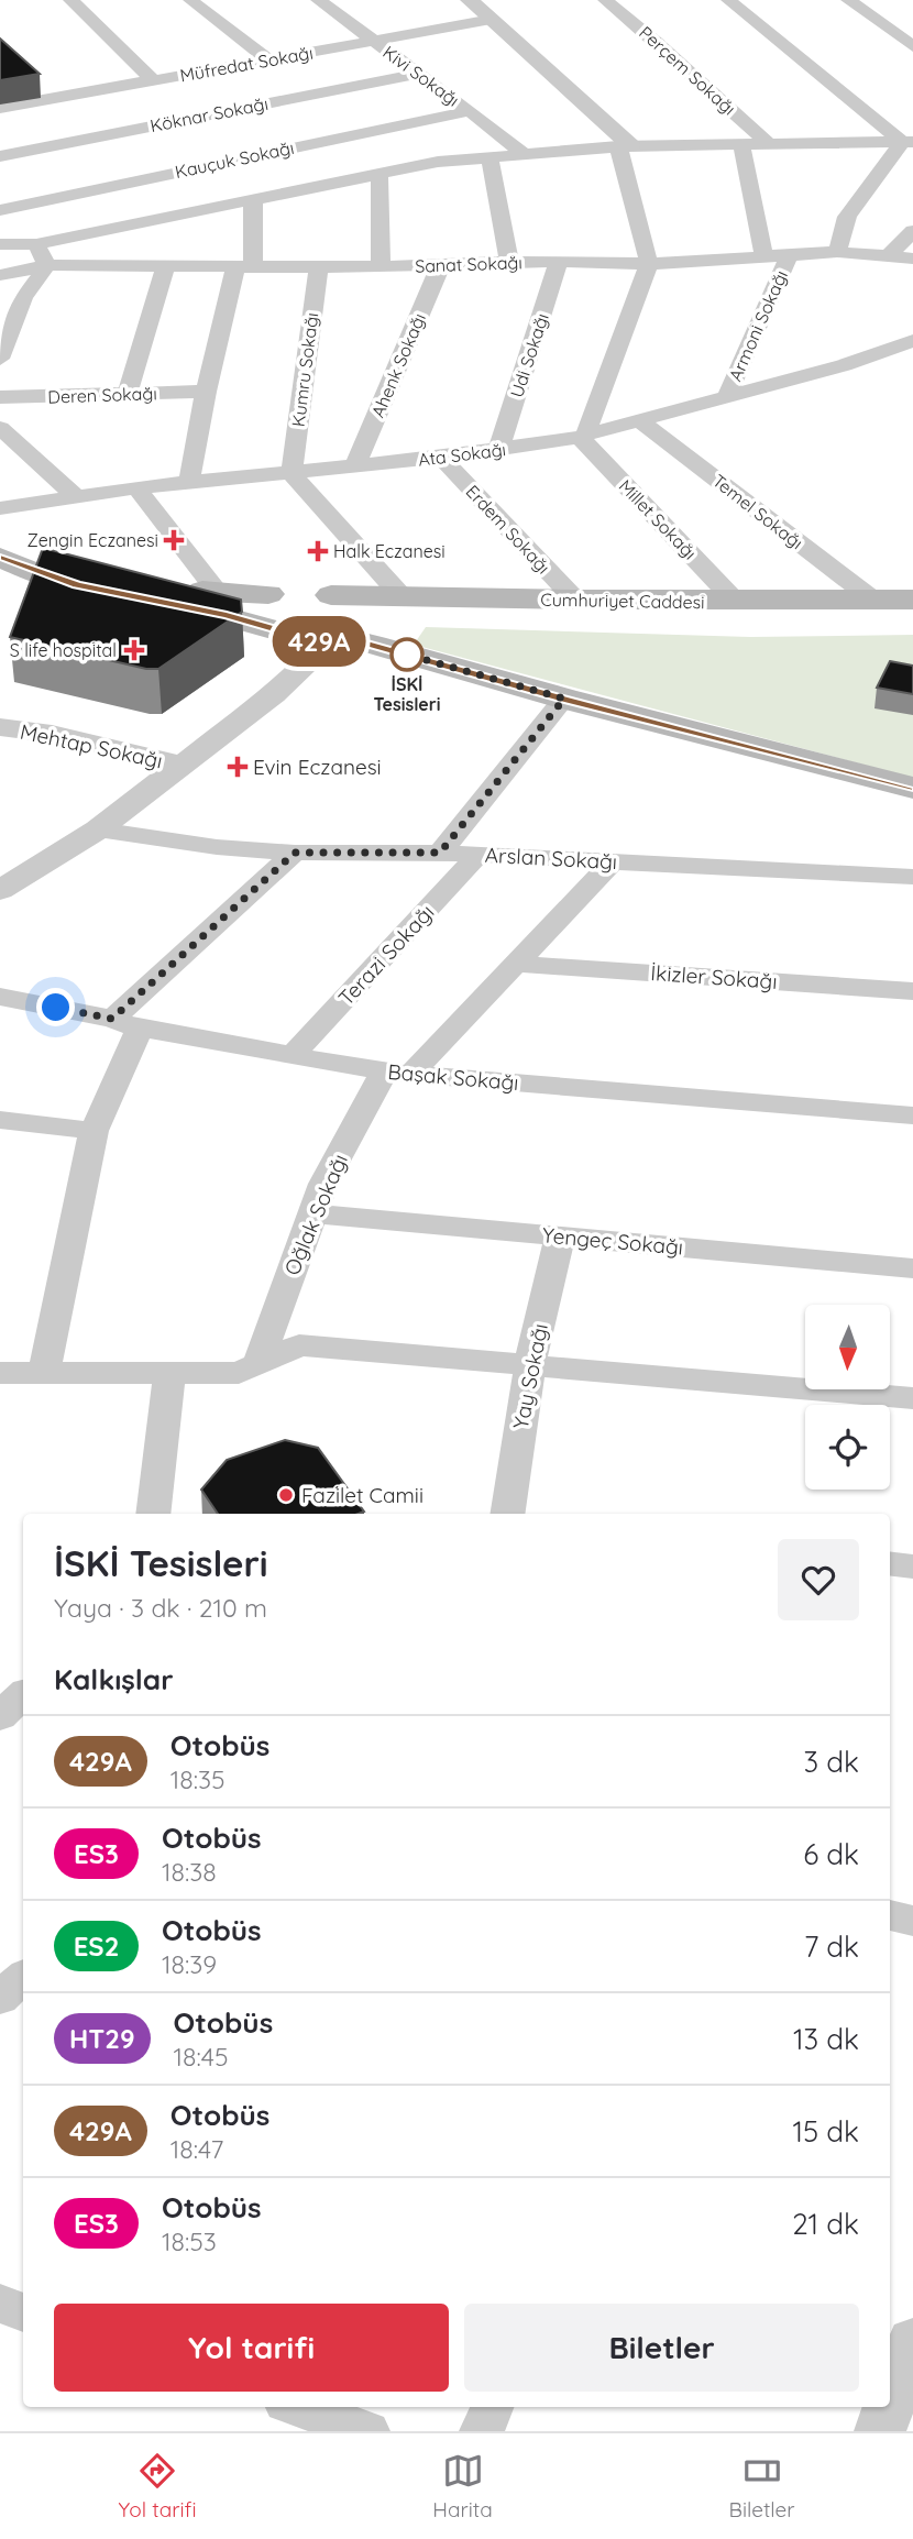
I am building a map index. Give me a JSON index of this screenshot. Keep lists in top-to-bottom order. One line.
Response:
{"streets":{"main road":["Cumhuriyet Caddesi"],"street":["Müfredat Sokağı","Perçem Sokağı","Kivi Sokağı","Köknar Sokağı","Kauçuk Sokağı","Sanat Sokağı","Armoni Sokağı","Udi Sokağı","Ahenk Sokağı","Kumru Sokağı","Deren Sokağı","Ata Sokağı","Temel Sokağı","Millet Sokağı","Erdem Sokağı","Mehtap Sokağı","Arslan Sokağı","Terazi Sokağı","İkizler Sokağı","Başak Sokağı","Oğlak Sokağı","Yengeç Sokağı","Yay Sokağı"]},"crossings":[["Müfredat Sokağı","Kivi Sokağı"],["Kivi Sokağı","Köknar Sokağı"],["Kivi Sokağı","Kauçuk Sokağı"],["Sanat Sokağı","Armoni Sokağı"],["Sanat Sokağı","Udi Sokağı"],["Sanat Sokağı","Ahenk Sokağı"],["Sanat Sokağı","Kumru Sokağı"],["Armoni Sokağı","Ata Sokağı"],["Udi Sokağı","Ata Sokağı"],["Ahenk Sokağı","Ata Sokağı"],["Kumru Sokağı","Ata Sokağı"],["Ata Sokağı","Temel Sokağı"],["Ata Sokağı","Millet Sokağı"],["Ata Sokağı","Erdem Sokağı"],["Temel Sokağı","Cumhuriyet Caddesi"],["Millet Sokağı","Cumhuriyet Caddesi"],["Erdem Sokağı","Cumhuriyet Caddesi"],["Arslan Sokağı","Terazi Sokağı"],["Arslan Sokağı","Oğlak Sokağı"],["Terazi Sokağı","Başak Sokağı"],["İkizler Sokağı","Oğlak Sokağı"],["Başak Sokağı","Oğlak Sokağı"],["Oğlak Sokağı","Yengeç Sokağı"],["Yengeç Sokağı","Yay Sokağı"]],"places":{"health":["Zengin Eczanesi","Halk Eczanesi","S life hospital","Evin Eczanesi"],"other":["İSKİ Tesisleri","Fazilet Camii"]},"lines":["bus line 429A"],"north":"bottom","page":{"on_map":"429A","heading":[["İSKİ Tesisleri","Yaya · 3 dk · 210 m"],"Kalkışlar"],"list":[{"mark":"429A","name":"Otobüs","note":"18:35","value":"3 dk"},{"mark":"ES3","name":"Otobüs","note":"18:38","value":"6 dk"},{"mark":"ES2","name":"Otobüs","note":"18:39","value":"7 dk"},{"mark":"HT29","name":"Otobüs","note":"18:45","value":"13 dk"},{"mark":"429A","name":"Otobüs","note":"18:47","value":"15 dk"},{"mark":"ES3","name":"Otobüs","note":"18:53","value":"21 dk"}],"buttons":["Yol tarifi","Biletler"],"tabs":["Yol tarifi","Harita","Biletler"]}}
